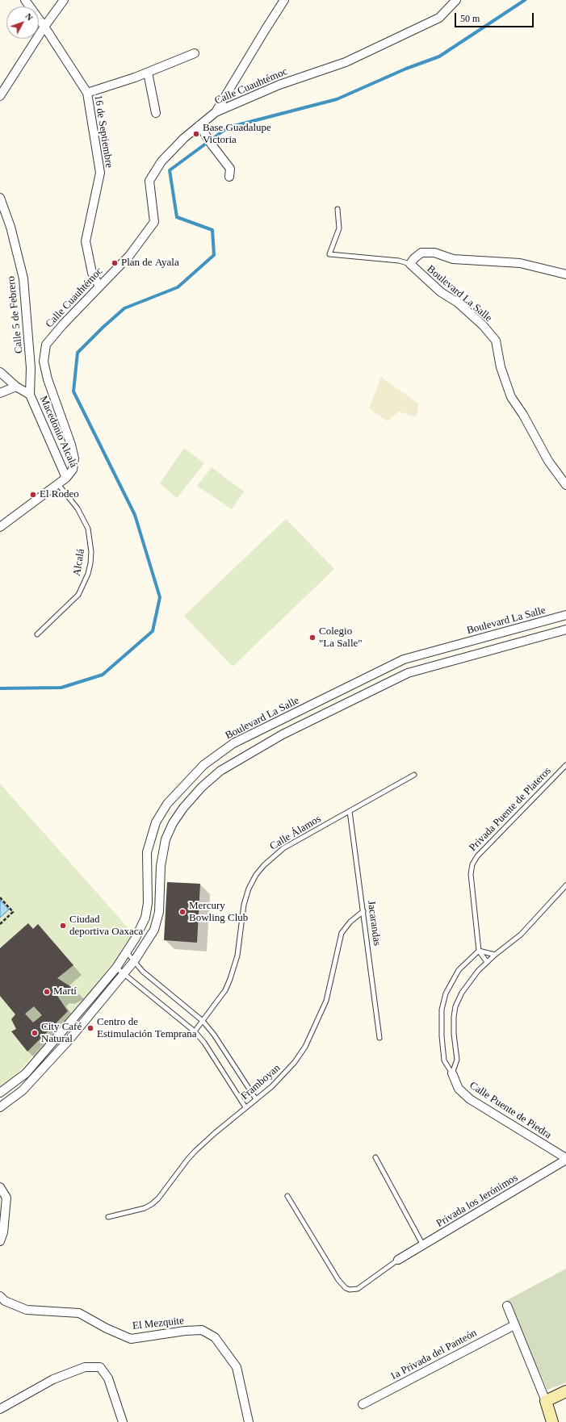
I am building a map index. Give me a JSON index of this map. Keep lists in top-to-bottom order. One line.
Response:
{"streets":{"street":["Calle Cuauhtémoc","16 de Septiembre","Boulevard La Salle","Calle 5 de Febrero","Macedonio Alcalá","Calle Puente de Piedra","Privada los Jerónimos","El Mezquite","1a Privada del Panteón"],"lane":["Alcalá","Privada Puente de Plateros","Calle Álamos","Jacarandas","Framboyan"]},"crossings":[["Calle Cuauhtémoc","16 de Septiembre"],["Calle Cuauhtémoc","Macedonio Alcalá"],["Calle 5 de Febrero","Macedonio Alcalá"],["Privada Puente de Plateros","Calle Puente de Piedra"],["Calle Álamos","Jacarandas"],["Jacarandas","Framboyan"],["Calle Puente de Piedra","Privada los Jerónimos"]],"places":["Base Guadalupe Victoria","Plan de Ayala","El Rodeo","Colegio \"La Salle\"","Mercury Bowling Club","Ciudad deportiva Oaxaca","Martí","Centro de Estimulación Temprana","City Café Natural"],"scale_bar":"50 m","north":"top right"}
